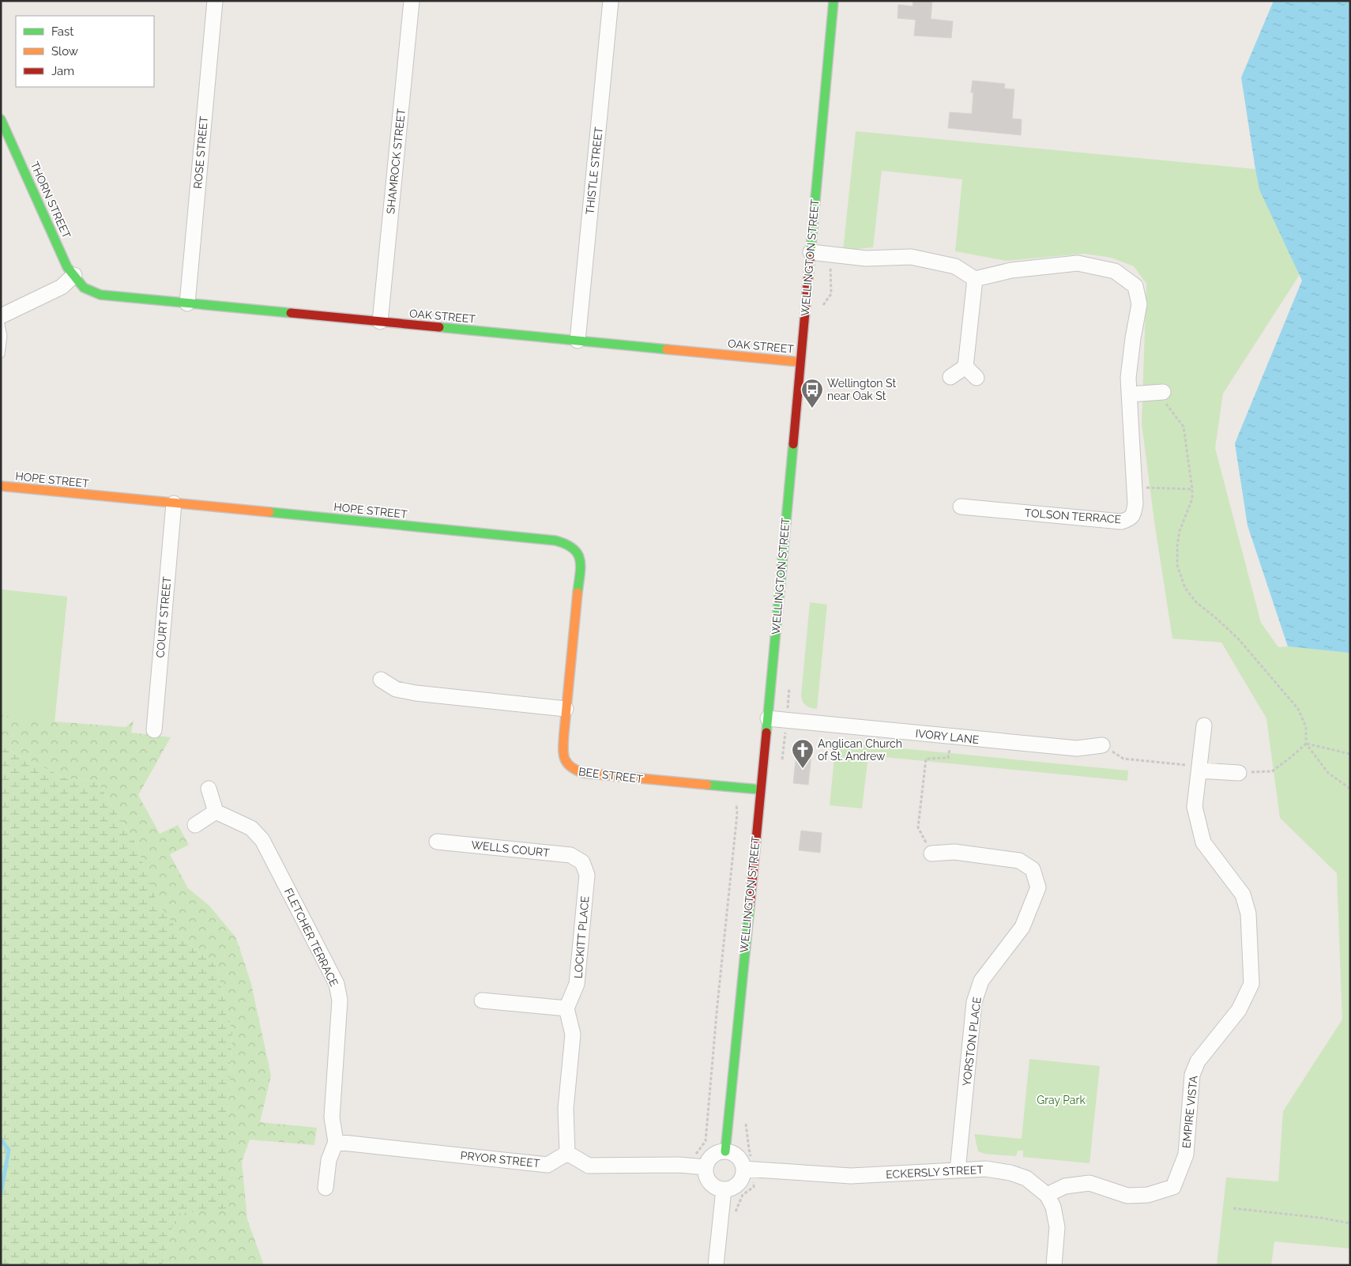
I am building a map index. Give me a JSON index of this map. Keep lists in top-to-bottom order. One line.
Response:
{"streets":{"street":["ROSE STREET","SHAMROCK STREET","THISTLE STREET","THORN STREET","WELLINGTON STREET","OAK STREET","HOPE STREET","TOLSON TERRACE","COURT STREET","IVORY LANE","BEE STREET","WELLS COURT","FLETCHER TERRACE","LOCKITT PLACE","YORSTON PLACE","EMPIRE VISTA","PRYOR STREET","ECKERSLY STREET"]},"crossings":[["ROSE STREET","OAK STREET"],["SHAMROCK STREET","OAK STREET"],["THISTLE STREET","OAK STREET"],["THORN STREET","OAK STREET"],["WELLINGTON STREET","OAK STREET"],["WELLINGTON STREET","IVORY LANE"],["WELLINGTON STREET","BEE STREET"],["WELLINGTON STREET","ECKERSLY STREET"],["HOPE STREET","COURT STREET"],["HOPE STREET","BEE STREET"],["WELLS COURT","LOCKITT PLACE"],["FLETCHER TERRACE","PRYOR STREET"],["YORSTON PLACE","ECKERSLY STREET"],["EMPIRE VISTA","ECKERSLY STREET"]],"parks":["Gray Park"],"places":{"bus stop":["Wellington St near Oak St"],"church":["Anglican Church of St. Andrew"]},"legend":["Fast","Slow","Jam"]}
